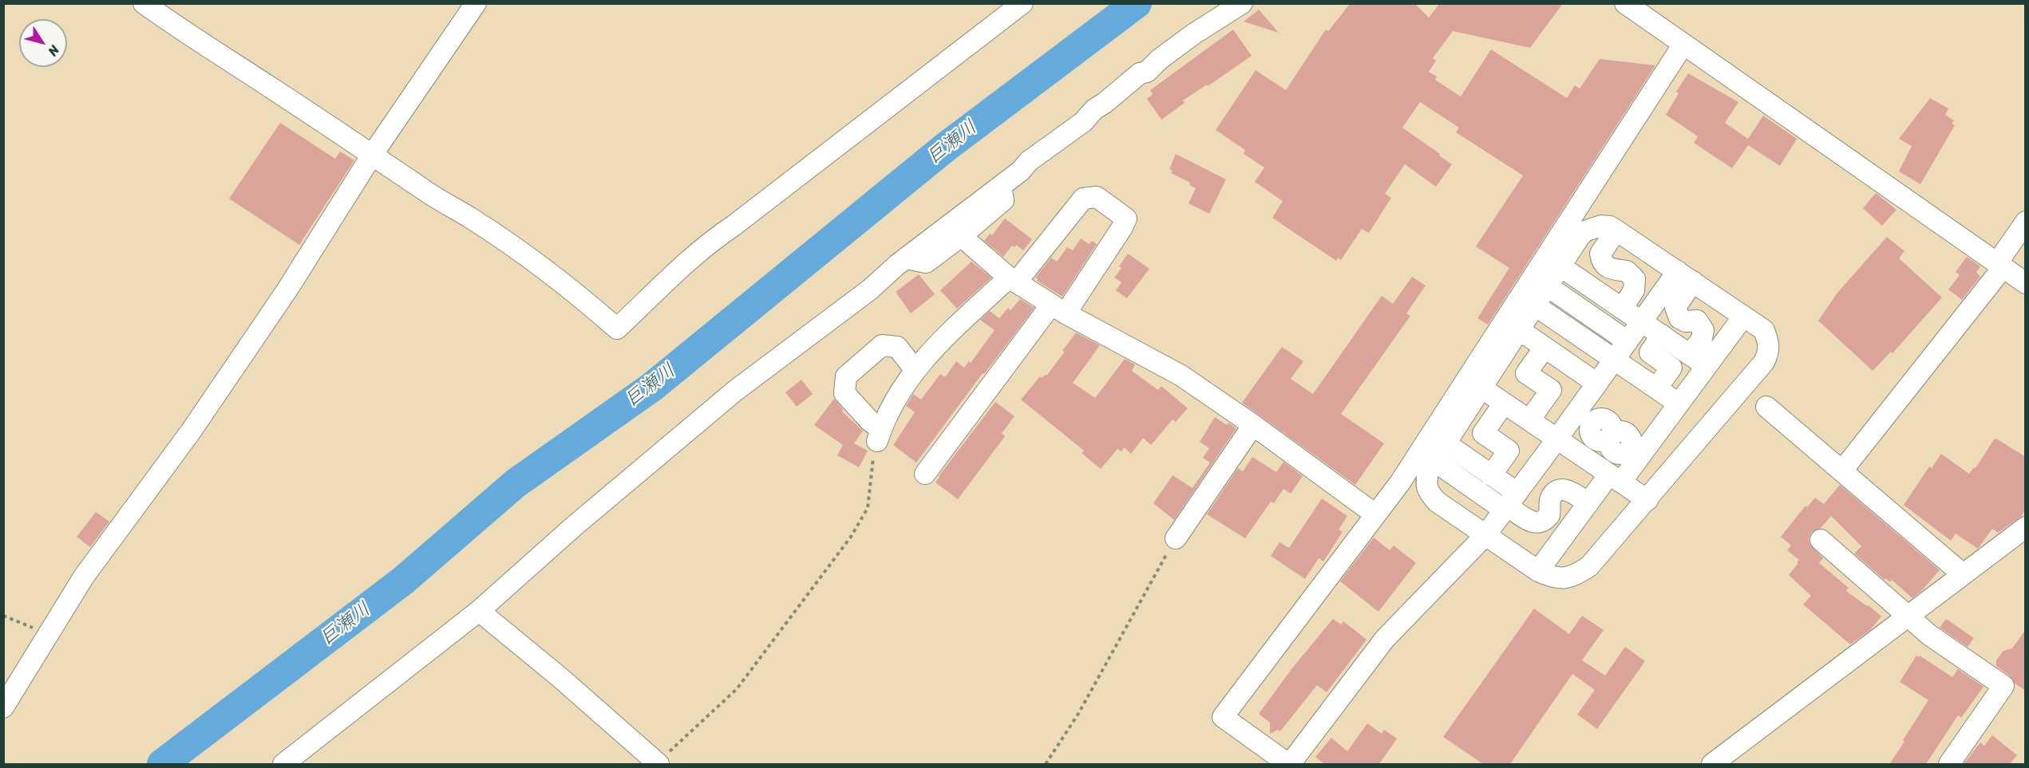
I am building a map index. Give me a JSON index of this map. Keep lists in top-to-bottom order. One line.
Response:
{"water":["巨瀬川"],"north":"bottom right"}
